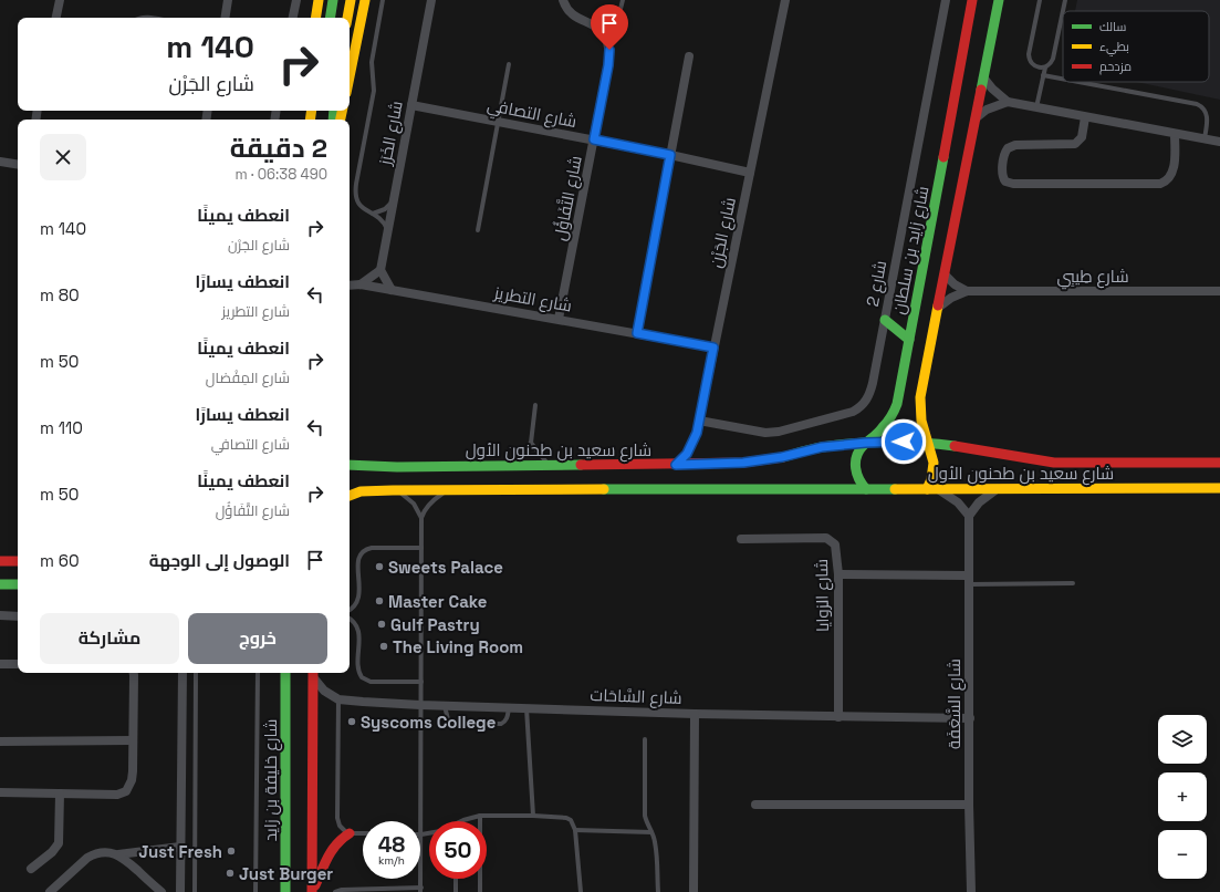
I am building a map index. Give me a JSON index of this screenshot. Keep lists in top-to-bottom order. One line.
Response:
{"streets":{"main road":["شارع زايد بن سلطان","شارع سعيد بن طحنون الأول","شارع خليفة بن زايد"],"street":["شارع التصافي","شارع الخَرَز","شارع التَّفَاؤُل","شارع الجَرْن","شارع طِيبِي","شارع 2","شارع التطريز","شارع الزوايا","شارع السَّاحَات","شارع السَّعَفَة"]},"crossings":[["شارع التصافي","شارع الخَرَز"],["شارع التصافي","شارع التَّفَاؤُل"],["شارع التصافي","شارع الجَرْن"],["شارع التَّفَاؤُل","شارع التطريز"],["شارع الجَرْن","شارع 2"],["شارع الجَرْن","شارع التطريز"],["شارع الجَرْن","شارع سعيد بن طحنون الأول"],["شارع زايد بن سلطان","شارع سعيد بن طحنون الأول"],["شارع الزوايا","شارع السَّاحَات"],["شارع السَّاحَات","شارع السَّعَفَة"]],"places":["Sweets Palace","Master Cake","Gulf Pastry","The Living Room","Syscoms College","Just Fresh","Just Burger"],"legend":["سالك","بطيء","مزدحم"],"page":{"turn":["140 m","شارع الجَرْن"],"heading":["2 دقيقة","490 m · 06:38"],"list":[{"name":"انعطف يمينًا","note":"شارع الجَرْن","value":"140 m"},{"name":"انعطف يسارًا","note":"شارع التطريز","value":"80 m"},{"name":"انعطف يمينًا","note":"شارع المِفْضال","value":"50 m"},{"name":"انعطف يسارًا","note":"شارع التصافي","value":"110 m"},{"name":"انعطف يمينًا","note":"شارع التَّفَاؤُل","value":"50 m"},{"name":"الوصول إلى الوجهة","value":"60 m"}],"buttons":["خروج","مشاركة"],"map_buttons":["+","−"],"speed":"48 km/h","limit":"50"}}
